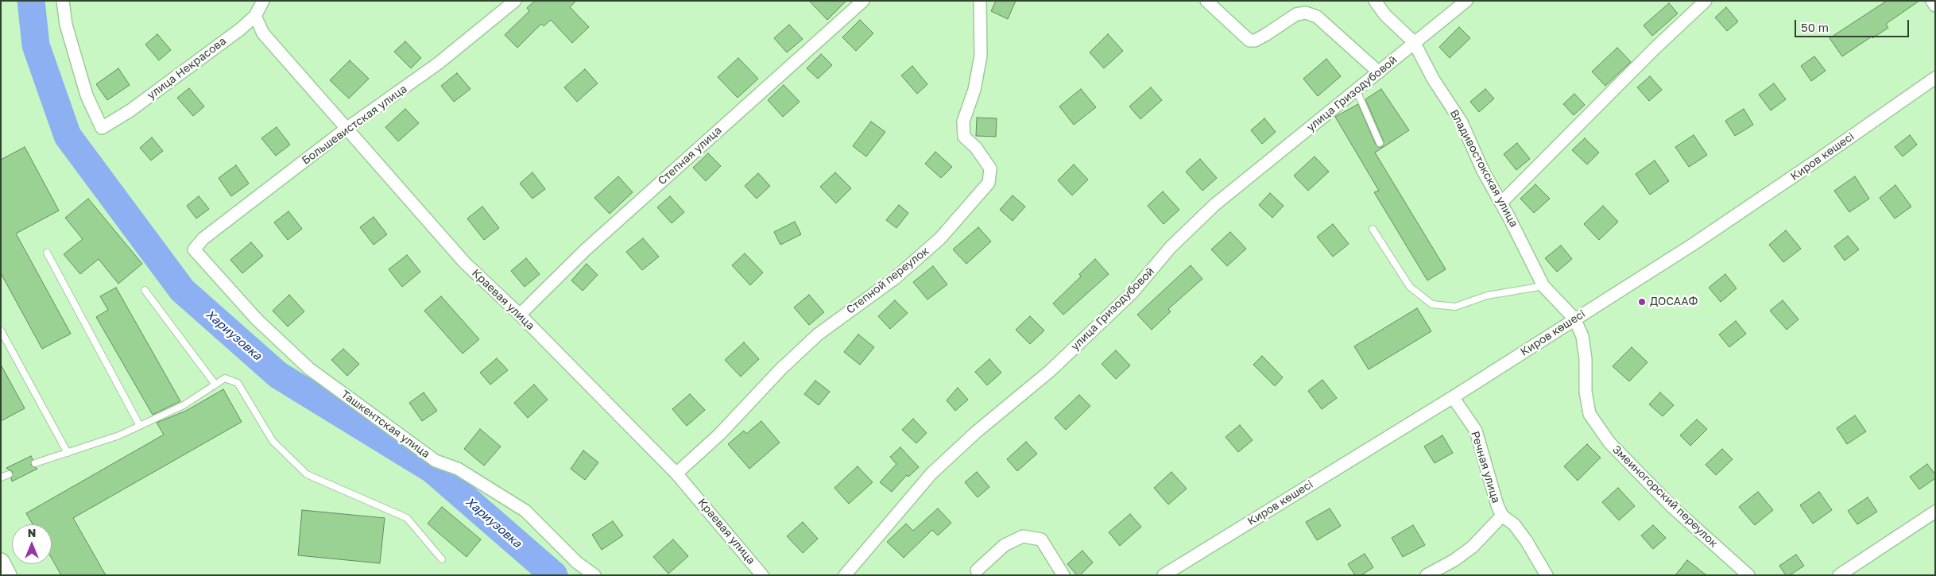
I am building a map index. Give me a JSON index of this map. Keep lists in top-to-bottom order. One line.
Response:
{"streets":{"street":["улица Некрасова","улица Гризодубовой","Большевистская улица","Степная улица","Киров көшесі","Владивостокская улица","Степной переулок","Краевая улица","Ташкентская улица","Речная улица","Змеиногорский переулок"]},"crossings":[["улица Некрасова","Краевая улица"],["улица Гризодубовой","Владивостокская улица"],["Большевистская улица","Краевая улица"],["Большевистская улица","Ташкентская улица"],["Степная улица","Краевая улица"],["Киров көшесі","Владивостокская улица"],["Киров көшесі","Речная улица"],["Киров көшесі","Змеиногорский переулок"],["Владивостокская улица","Змеиногорский переулок"],["Степной переулок","Краевая улица"]],"water":["Хариузовка"],"places":["ДОСААФ"],"scale_bar":"50 m","north":"top"}
